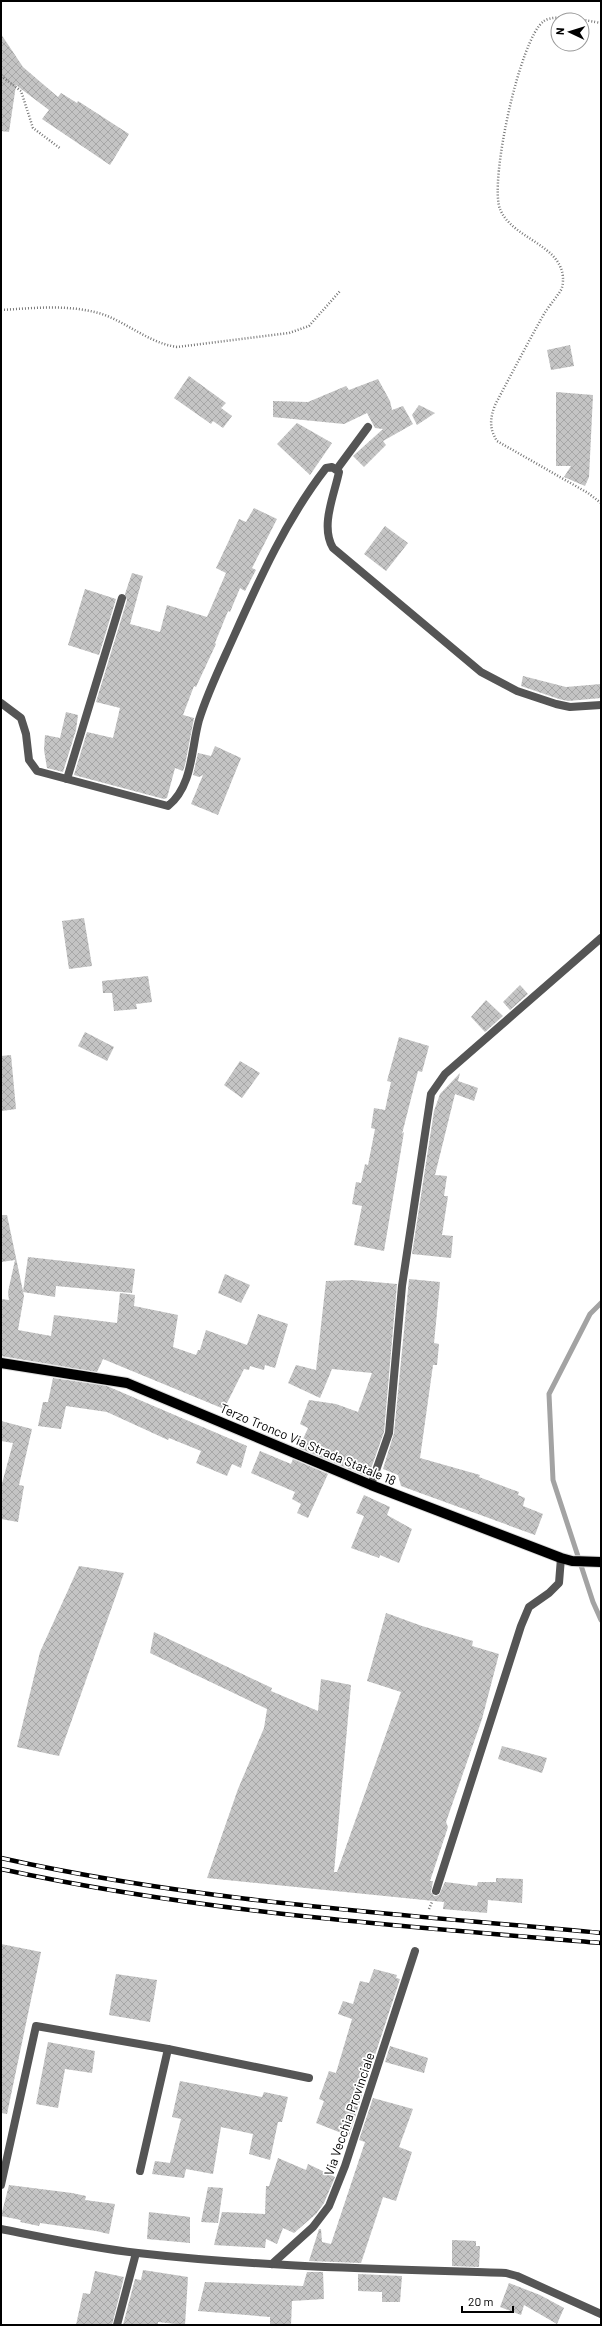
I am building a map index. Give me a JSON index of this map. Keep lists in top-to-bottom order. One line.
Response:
{"streets":{"main road":["Terzo Tronco Via Strada Statale 18"],"street":["Via Vecchia Provinciale"]},"scale_bar":"20 m","north":"left"}
